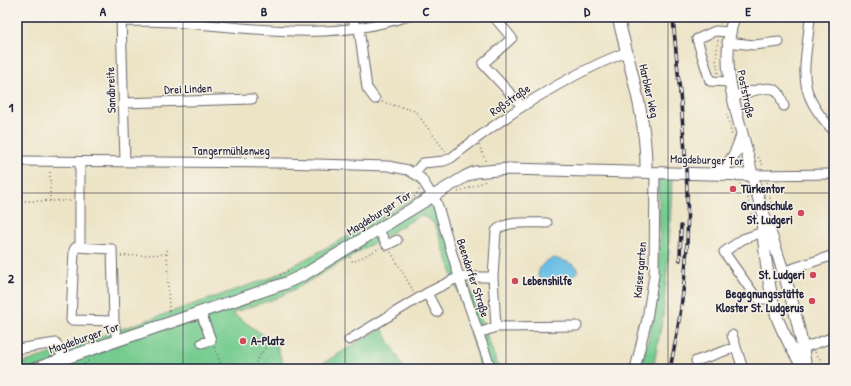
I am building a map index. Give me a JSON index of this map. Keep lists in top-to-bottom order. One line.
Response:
{"streets":{"main road":["Harbker Weg","Poststraße","Magdeburger Tor"],"street":["Drei Linden","Sandbreite","Roßstraße","Tangermühlenweg","Kaisergarten","Beendorfer Straße"]},"crossings":[["Drei Linden","Sandbreite"],["Sandbreite","Tangermühlenweg"],["Harbker Weg","Roßstraße"],["Harbker Weg","Magdeburger Tor"],["Harbker Weg","Kaisergarten"],["Poststraße","Magdeburger Tor"],["Tangermühlenweg","Magdeburger Tor"],["Tangermühlenweg","Beendorfer Straße"],["Magdeburger Tor","Kaisergarten"],["Magdeburger Tor","Beendorfer Straße"]],"places":["Türkentor","Grundschule St. Ludgeri","St. Ludgeri","Lebenshilfe","Begegnungsstätte Kloster St. Ludgerus","A-Platz"],"grid":{"columns":["A","B","C","D","E"],"rows":["1","2"]}}
